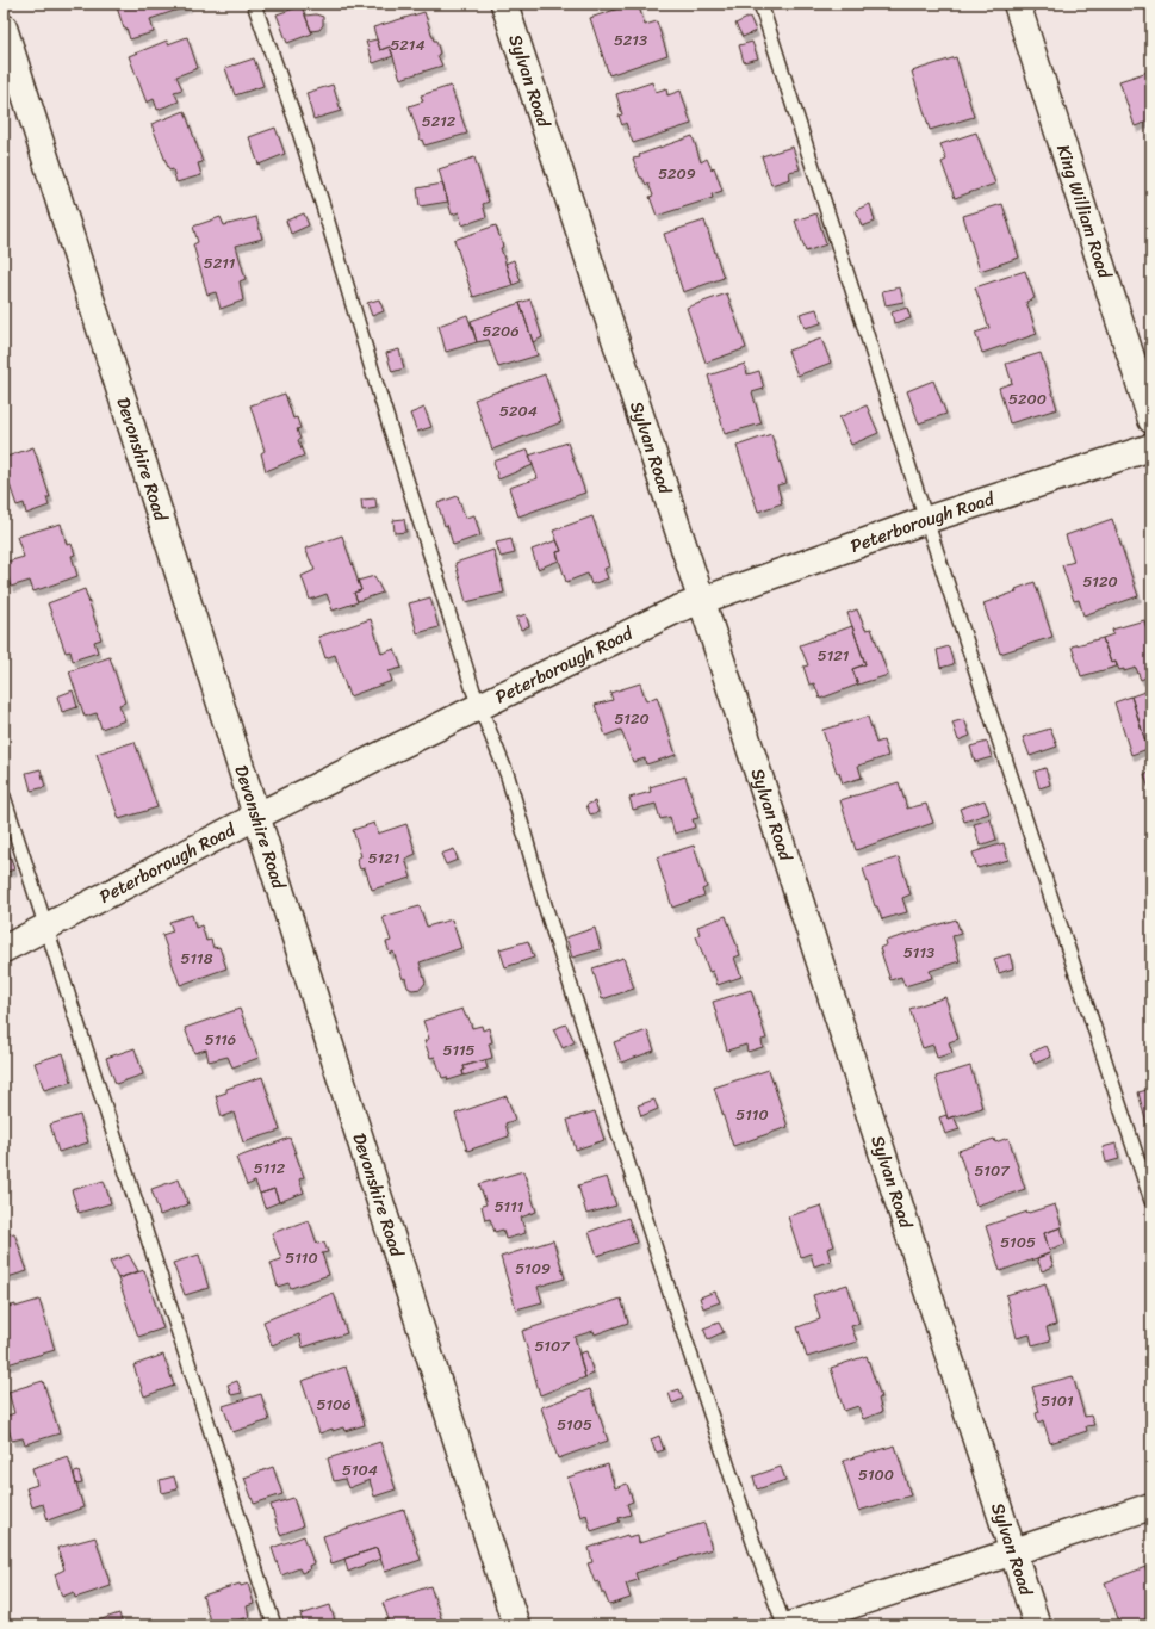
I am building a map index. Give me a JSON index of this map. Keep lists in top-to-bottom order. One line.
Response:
{"streets":{"street":["Sylvan Road","King William Road","Devonshire Road","Peterborough Road"]},"crossings":[["Sylvan Road","Peterborough Road"],["Devonshire Road","Peterborough Road"]],"house_numbers":["5213","5214","5212","5209","5211","5206","5200","5204","5120","5121","5120","5121","5113","5118","5116","5115","5110","5112","5107","5111","5105","5110","5109","5107","5101","5106","5105","5104","5100"]}
